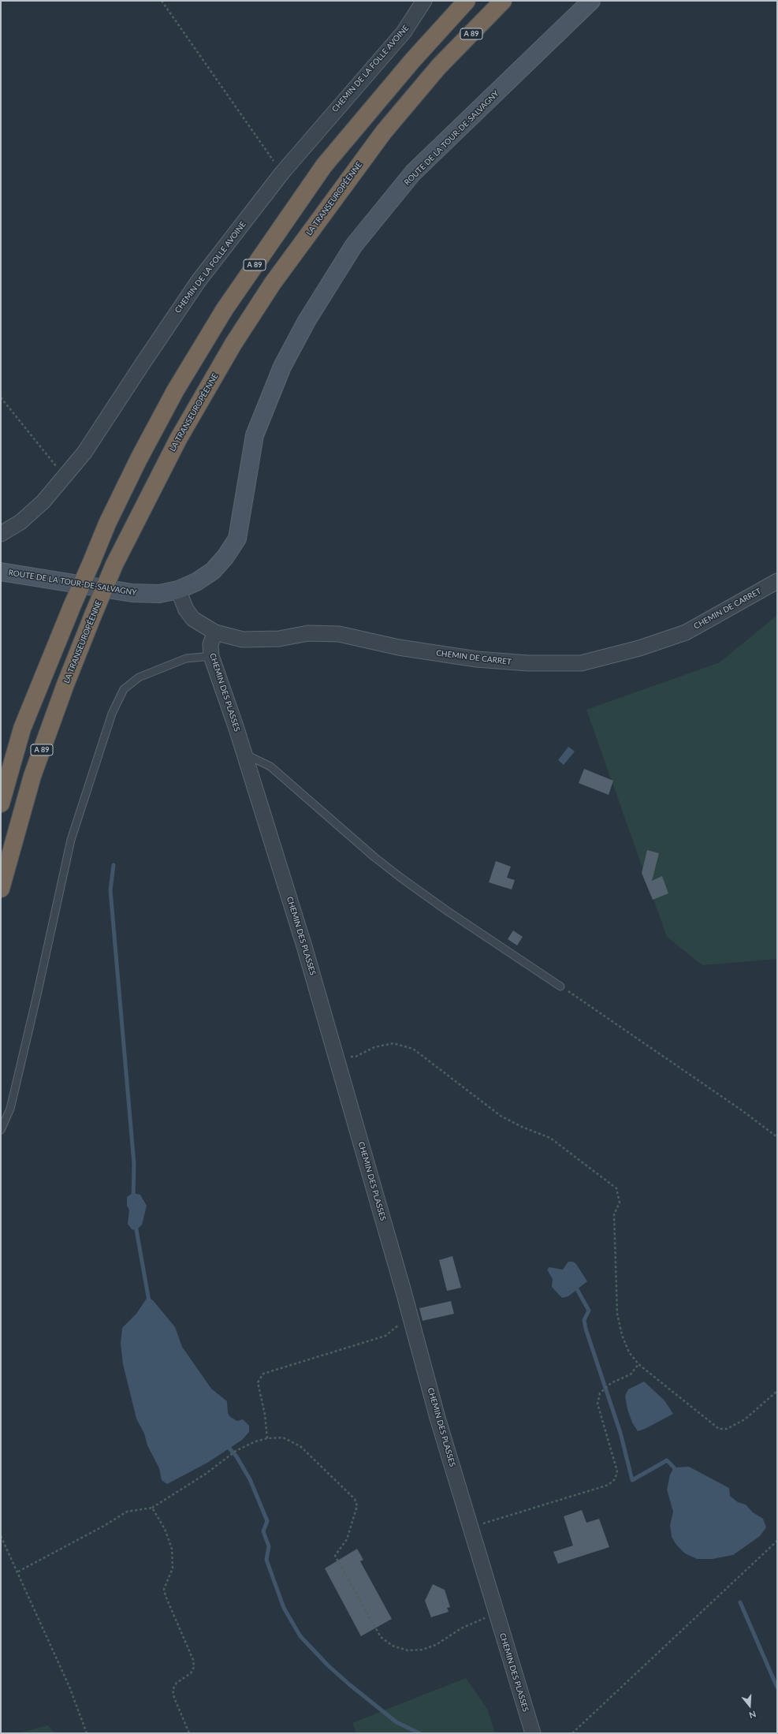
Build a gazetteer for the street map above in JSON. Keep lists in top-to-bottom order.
{
  "streets": {
    "highway": ["A 89", "LA TRANSEUROPÉENNE"],
    "street": [
      "CHEMIN DE LA FOLLE AVOINE",
      "ROUTE DE LA TOUR-DE-SALVAGNY",
      "CHEMIN DE CARRET",
      "CHEMIN DES PLASSES"
    ]
  },
  "crossings": [
    ["ROUTE DE LA TOUR-DE-SALVAGNY", "CHEMIN DE CARRET"],
    ["CHEMIN DE CARRET", "CHEMIN DES PLASSES"]
  ],
  "north": "bottom"
}
